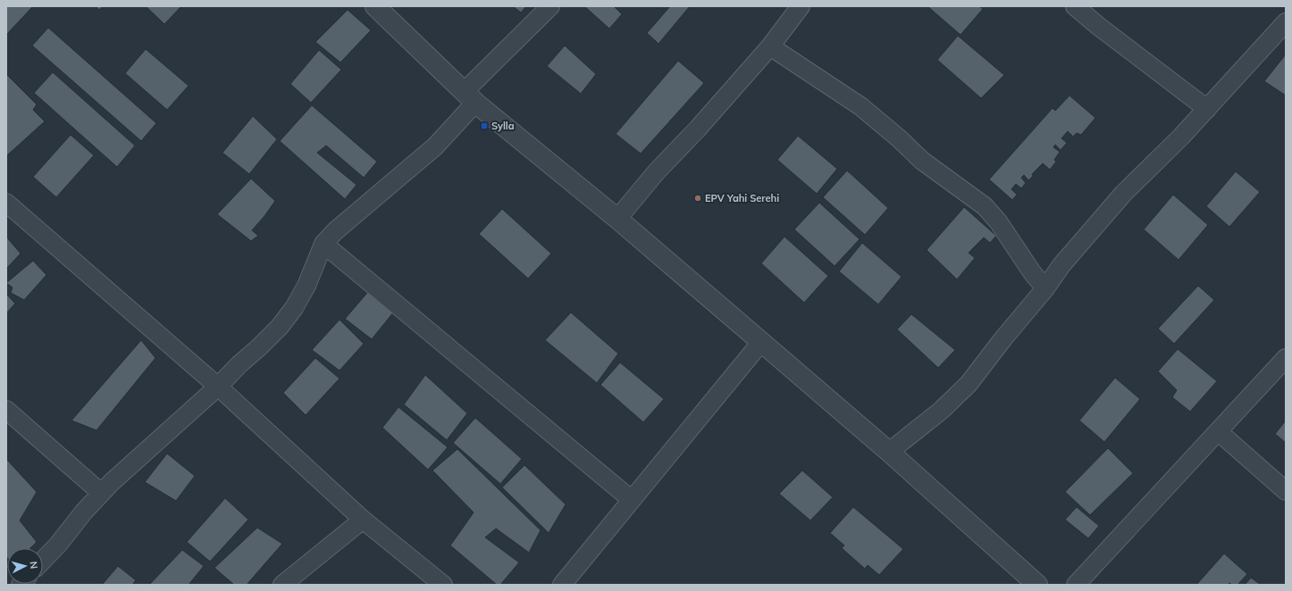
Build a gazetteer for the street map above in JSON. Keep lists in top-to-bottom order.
{
  "places": {
    "transit": ["Sylla"],
    "other": ["EPV Yahi Serehi"]
  },
  "north": "right"
}
